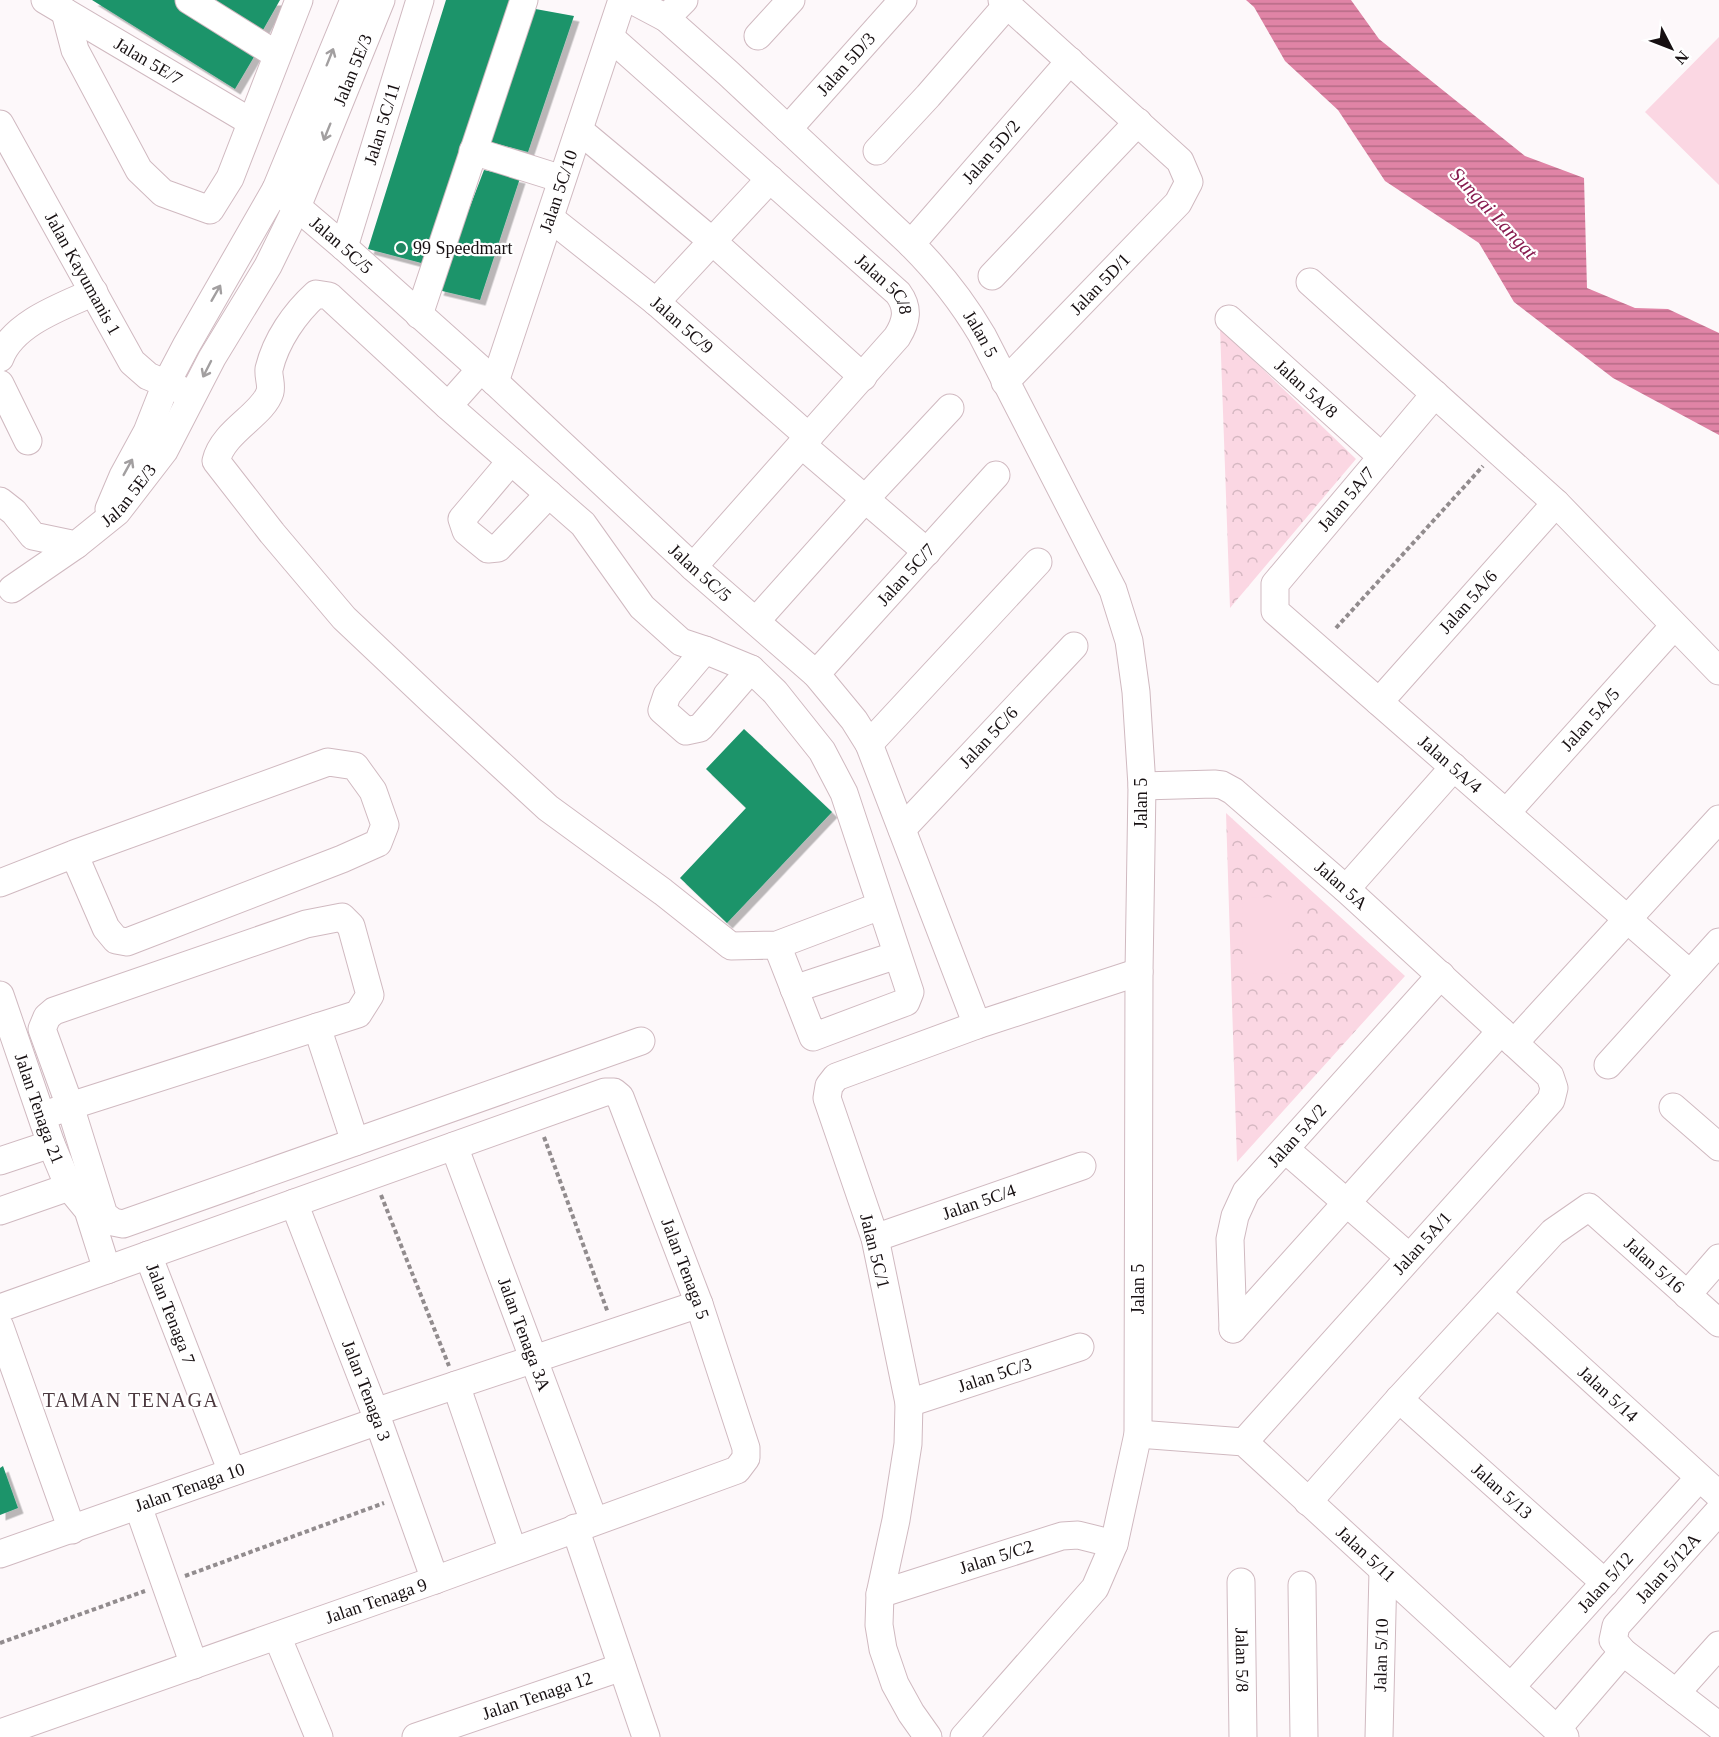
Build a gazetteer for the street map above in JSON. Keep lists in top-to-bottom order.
{
  "streets": {
    "street": [
      "Jalan 5E/7",
      "Jalan 5D/3",
      "Jalan 5E/3",
      "Jalan 5C/11",
      "Jalan 5D/2",
      "Jalan 5C/10",
      "Jalan 5C/5",
      "Jalan Kayumanis 1",
      "Jalan 5D/1",
      "Jalan 5C/8",
      "Jalan 5C/9",
      "Jalan 5",
      "Jalan 5A/8",
      "Jalan 5A/7",
      "Jalan 5C/7",
      "Jalan 5A/6",
      "Jalan 5A/5",
      "Jalan 5C/6",
      "Jalan 5A/4",
      "Jalan 5A",
      "Jalan Tenaga 21",
      "Jalan 5A/2",
      "Jalan 5C/4",
      "Jalan 5A/1",
      "Jalan 5C/1",
      "Jalan 5/16",
      "Jalan Tenaga 5",
      "Jalan Tenaga 7",
      "Jalan Tenaga 3A",
      "Jalan 5C/3",
      "Jalan Tenaga 3",
      "Jalan 5/14",
      "Jalan Tenaga 10",
      "Jalan 5/13",
      "Jalan 5/11",
      "Jalan 5/C2",
      "Jalan 5/12A",
      "Jalan 5/12",
      "Jalan Tenaga 9",
      "Jalan 5/10",
      "Jalan 5/8",
      "Jalan Tenaga 12"
    ]
  },
  "crossings": [
    ["Jalan 5D/3", "Jalan 5"],
    ["Jalan 5E/3", "Jalan 5C/5"],
    ["Jalan 5E/3", "Jalan Kayumanis 1"],
    ["Jalan 5C/11", "Jalan 5C/5"],
    ["Jalan 5D/2", "Jalan 5"],
    ["Jalan 5C/10", "Jalan 5C/5"],
    ["Jalan 5C/10", "Jalan 5C/8"],
    ["Jalan 5C/10", "Jalan 5C/9"],
    ["Jalan 5C/5", "Jalan 5C/8"],
    ["Jalan 5C/5", "Jalan 5C/7"],
    ["Jalan 5C/5", "Jalan 5C/6"],
    ["Jalan 5C/5", "Jalan 5C/1"],
    ["Jalan 5D/1", "Jalan 5"],
    ["Jalan 5C/8", "Jalan 5C/9"],
    ["Jalan 5C/9", "Jalan 5C/7"],
    ["Jalan 5", "Jalan 5A"],
    ["Jalan 5", "Jalan 5C/1"],
    ["Jalan 5", "Jalan 5/C2"],
    ["Jalan 5A/8", "Jalan 5A/7"],
    ["Jalan 5A/7", "Jalan 5A/4"],
    ["Jalan 5A/6", "Jalan 5A/4"],
    ["Jalan 5A/5", "Jalan 5A/4"],
    ["Jalan 5A", "Jalan 5A/2"],
    ["Jalan 5A", "Jalan 5A/1"],
    ["Jalan 5C/4", "Jalan 5C/1"],
    ["Jalan 5A/1", "Jalan 5/11"],
    ["Jalan 5C/1", "Jalan 5C/3"],
    ["Jalan 5C/1", "Jalan 5/C2"],
    ["Jalan 5/16", "Jalan 5/14"],
    ["Jalan Tenaga 5", "Jalan Tenaga 10"],
    ["Jalan Tenaga 5", "Jalan Tenaga 9"],
    ["Jalan Tenaga 7", "Jalan Tenaga 10"],
    ["Jalan Tenaga 3A", "Jalan Tenaga 10"],
    ["Jalan Tenaga 3A", "Jalan Tenaga 9"],
    ["Jalan Tenaga 3A", "Jalan Tenaga 12"],
    ["Jalan Tenaga 3", "Jalan Tenaga 10"],
    ["Jalan Tenaga 3", "Jalan Tenaga 9"],
    ["Jalan 5/14", "Jalan 5/12"],
    ["Jalan 5/13", "Jalan 5/12"],
    ["Jalan 5/11", "Jalan 5/12A"],
    ["Jalan 5/11", "Jalan 5/12"],
    ["Jalan 5/11", "Jalan 5/10"]
  ],
  "districts": ["TAMAN TENAGA"],
  "water": ["Sungai Langat"],
  "places": ["99 Speedmart"],
  "north": "bottom right"
}
